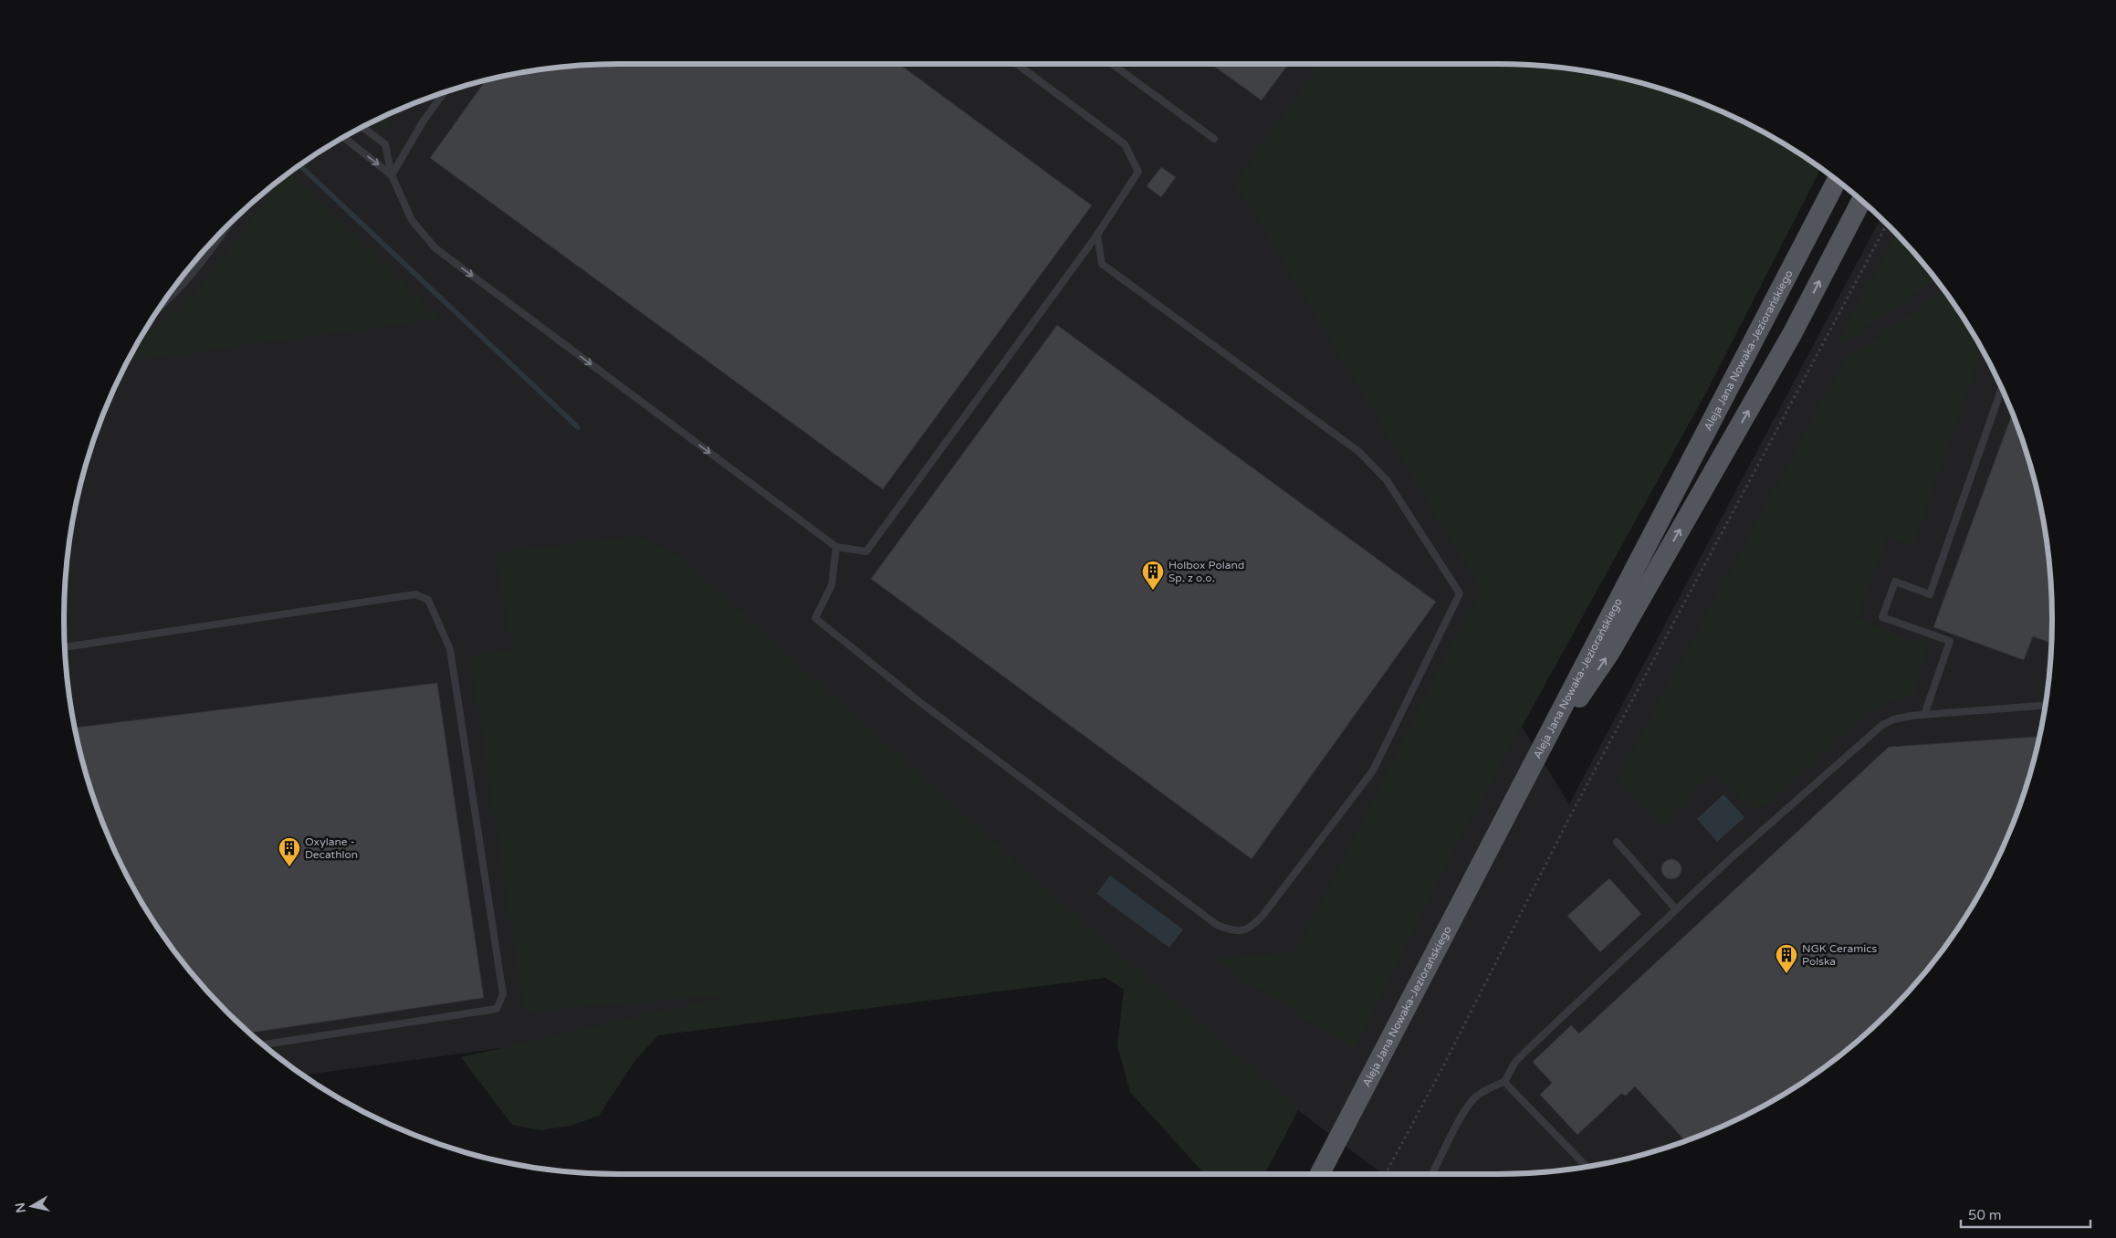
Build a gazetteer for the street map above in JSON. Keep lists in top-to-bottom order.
{
  "streets": {
    "main road": ["Aleja Jana Nowaka-Jeziorańskiego"]
  },
  "places": {
    "building": ["Holbox Poland Sp. z o.o.", "Oxylane - Decathlon", "NGK Ceramics Polska"]
  },
  "scale_bar": "50 m",
  "north": "left"
}
